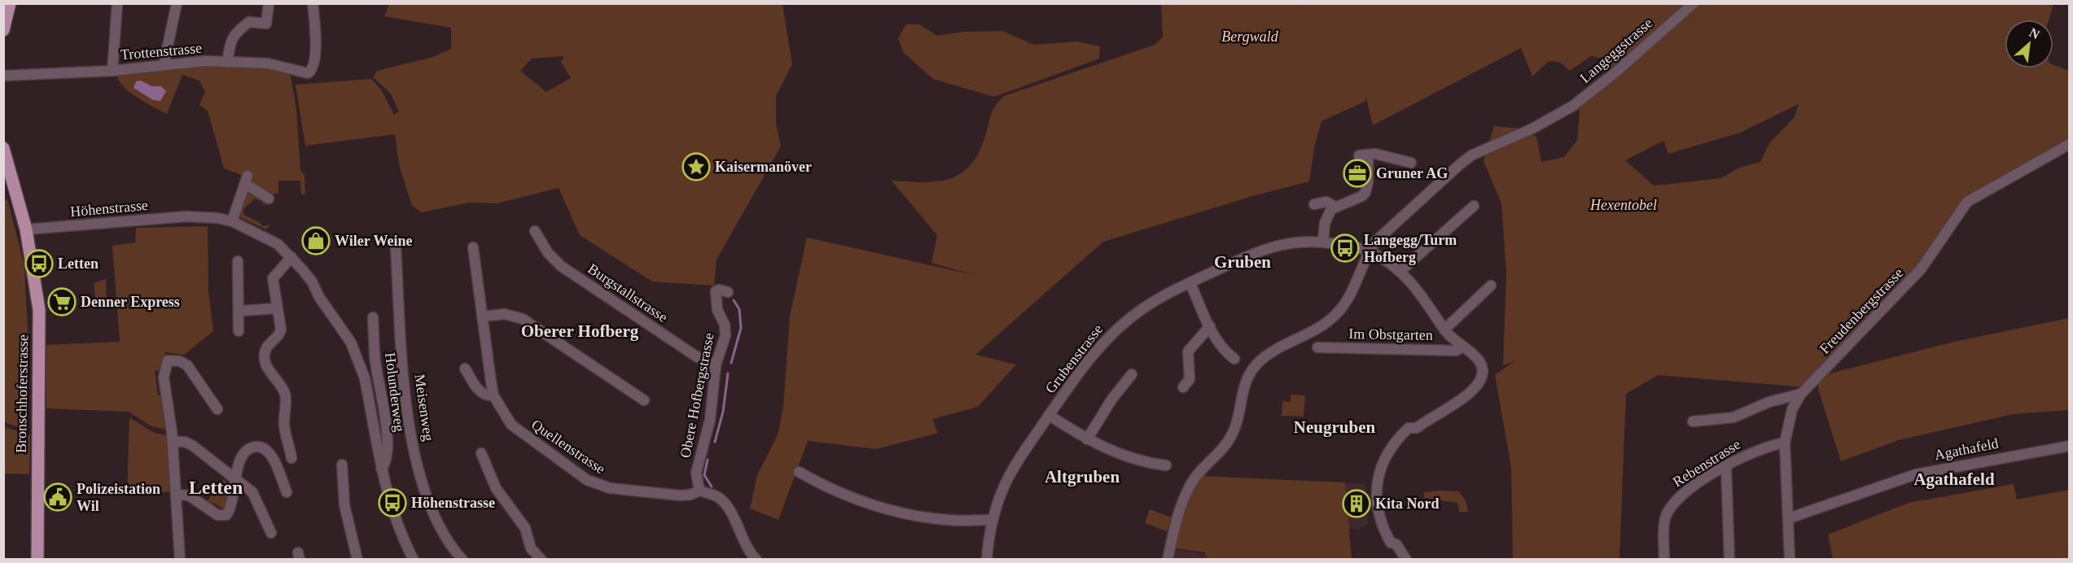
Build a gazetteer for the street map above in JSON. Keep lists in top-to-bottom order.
{
  "streets": {
    "main road": ["Bronschhoferstrasse"],
    "street": [
      "Langeggstrasse",
      "Trottenstrasse",
      "Höhenstrasse",
      "Burgstallstrasse",
      "Freudenbergstrasse",
      "Im Obstgarten",
      "Grubenstrasse",
      "Holunderweg",
      "Obere Hofbergstrasse",
      "Meisenweg",
      "Quellenstrasse",
      "Agathafeld",
      "Rebenstrasse"
    ]
  },
  "crossings": [
    ["Langeggstrasse", "Grubenstrasse"],
    ["Höhenstrasse", "Holunderweg"],
    ["Höhenstrasse", "Bronschhoferstrasse"],
    ["Burgstallstrasse", "Obere Hofbergstrasse"],
    ["Freudenbergstrasse", "Agathafeld"],
    ["Freudenbergstrasse", "Rebenstrasse"],
    ["Obere Hofbergstrasse", "Quellenstrasse"]
  ],
  "districts": [
    "Gruben",
    "Oberer Hofberg",
    "Neugruben",
    "Altgruben",
    "Agathafeld",
    "Letten"
  ],
  "parks": ["Bergwald", "Hexentobel"],
  "places": {
    "place": ["Kaisermanöver"],
    "office": ["Gruner AG"],
    "shop": ["Wiler Weine"],
    "bus stop": ["Langegg/Turm Hofberg", "Letten", "Höhenstrasse"],
    "supermarket": ["Denner Express"],
    "public building": ["Polizeistation Wil"],
    "building": ["Kita Nord"]
  },
  "north": "top right"
}
